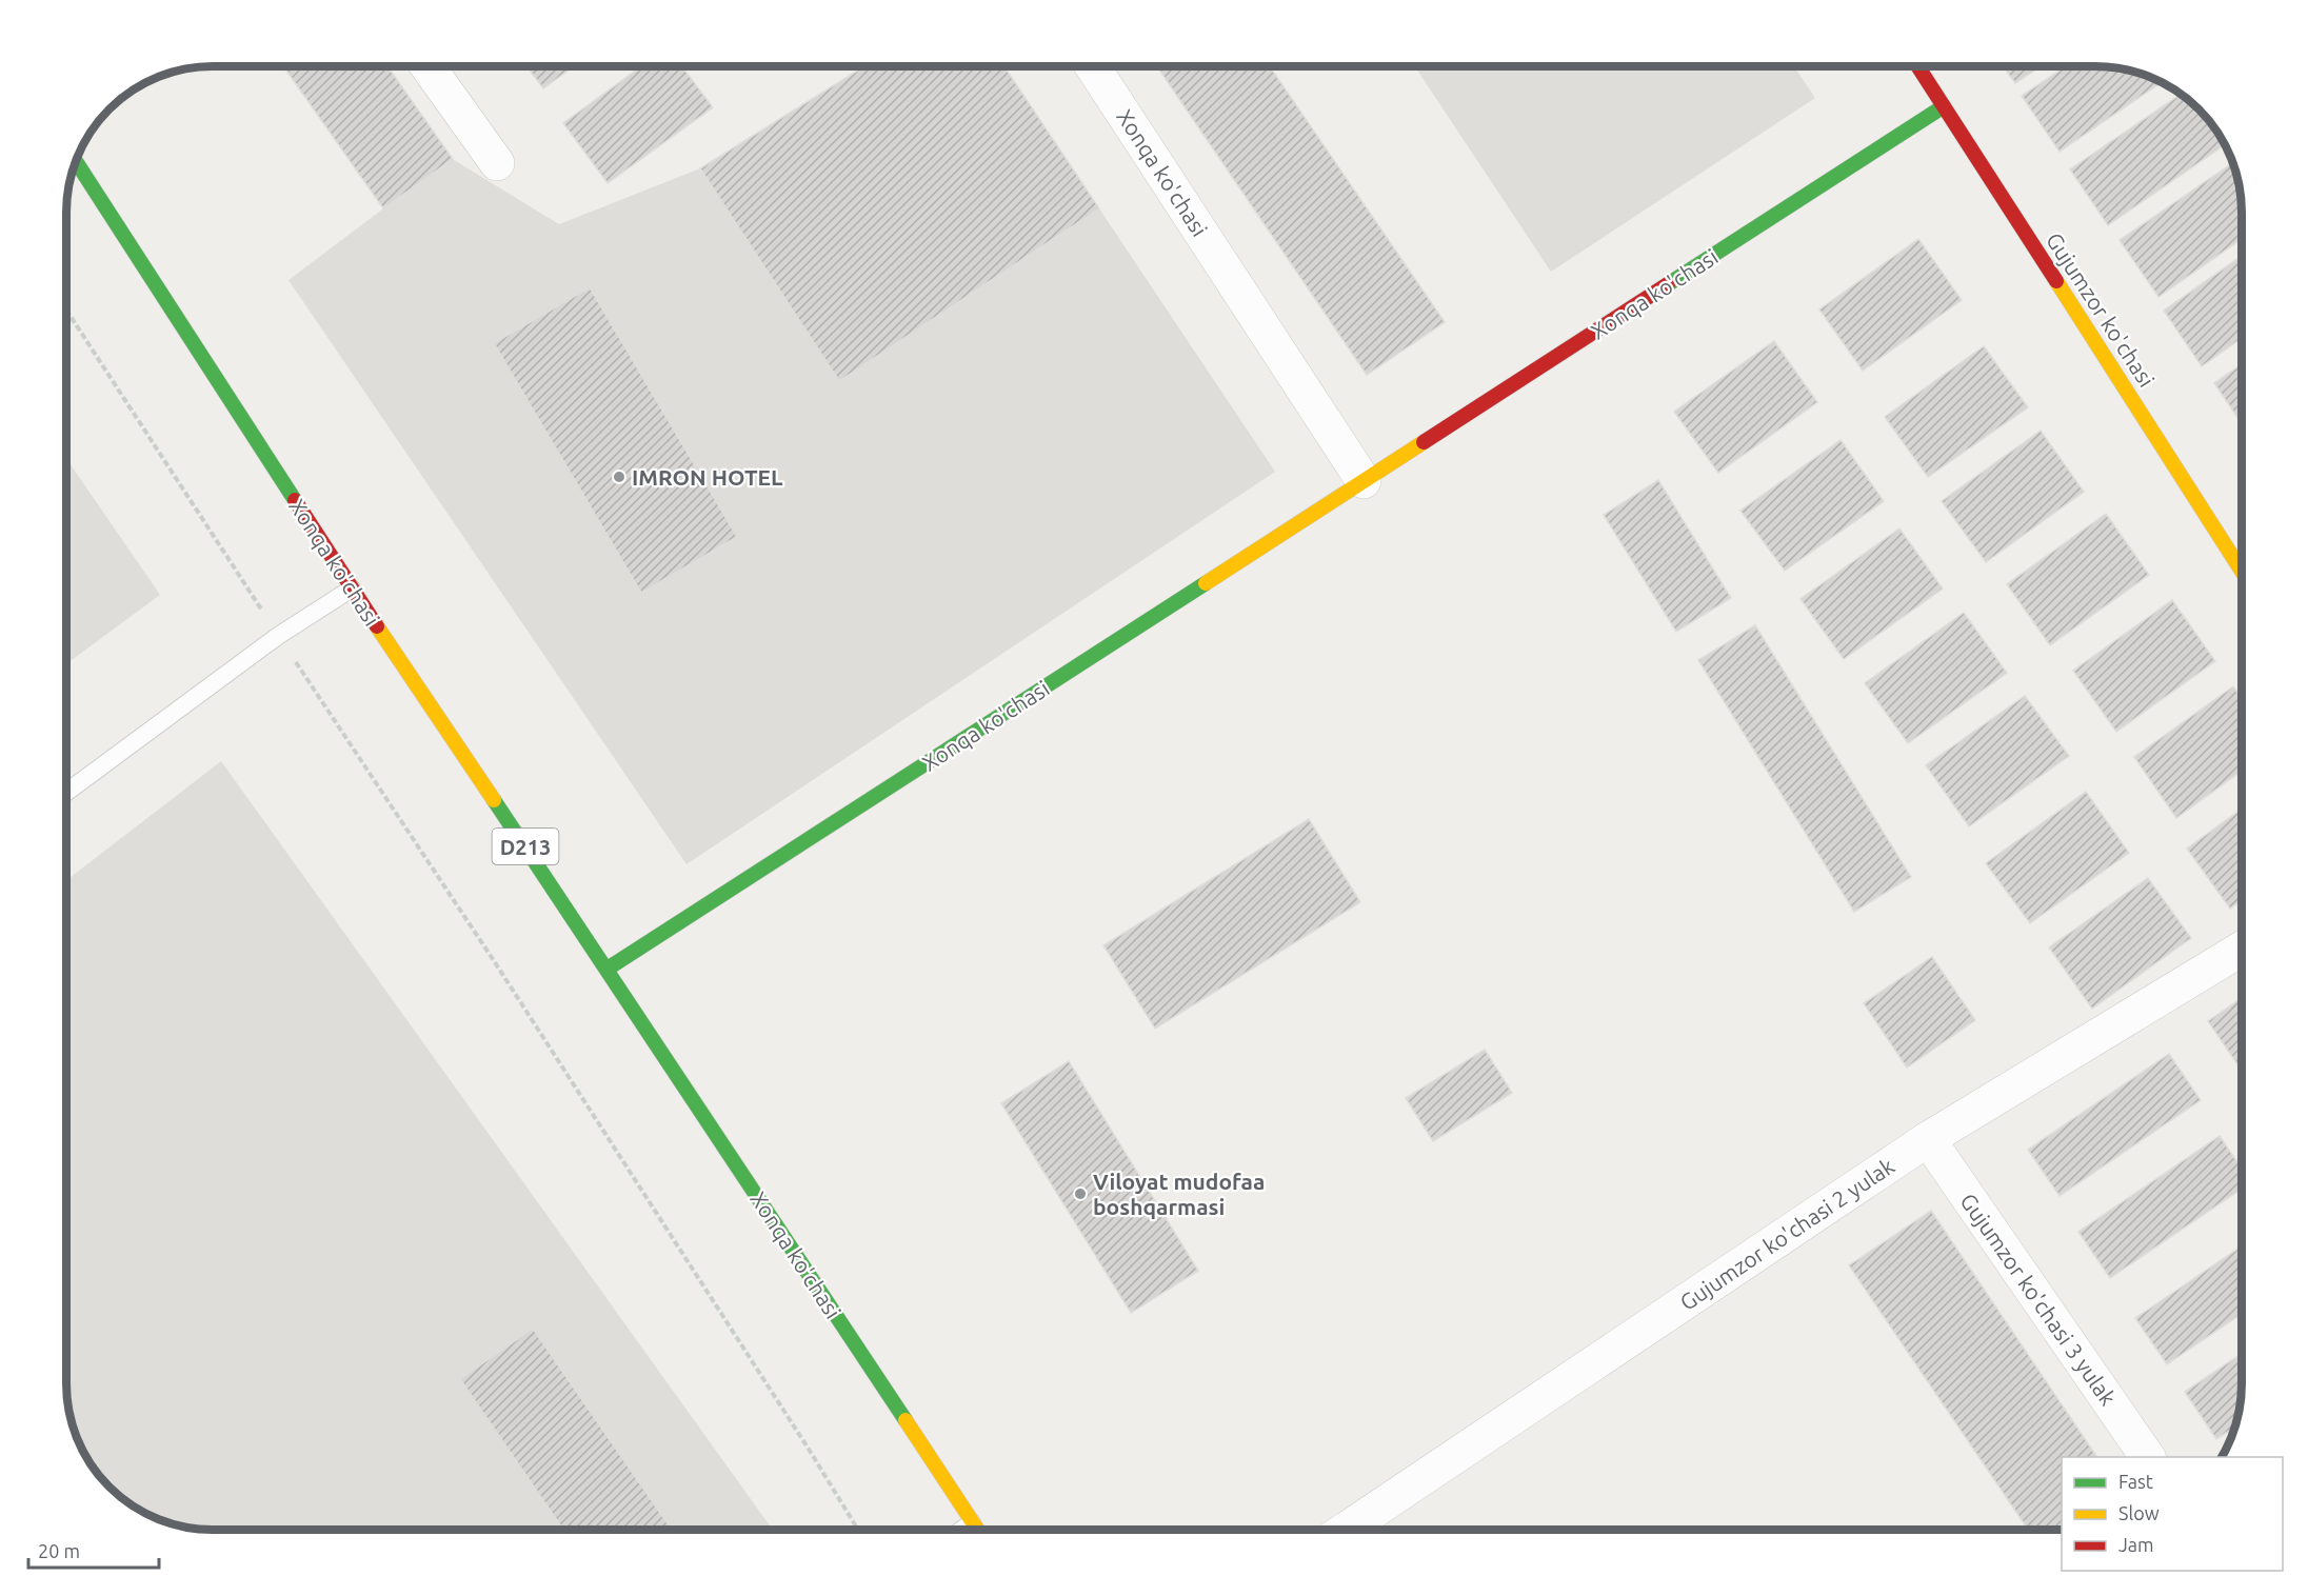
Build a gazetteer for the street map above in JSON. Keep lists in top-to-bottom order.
{
  "streets": {
    "street": [
      "Xonqa ko'chasi",
      "Gujumzor ko'chasi",
      "D213",
      "Gujumzor ko'chasi 2 yulak",
      "Gujumzor ko'chasi 3 yulak"
    ]
  },
  "crossings": [
    ["Xonqa ko'chasi", "Gujumzor ko'chasi"],
    ["Gujumzor ko'chasi 2 yulak", "Gujumzor ko'chasi 3 yulak"]
  ],
  "places": ["IMRON HOTEL", "Viloyat mudofaa boshqarmasi"],
  "legend": ["Fast", "Slow", "Jam"],
  "scale_bar": "20 m"
}
